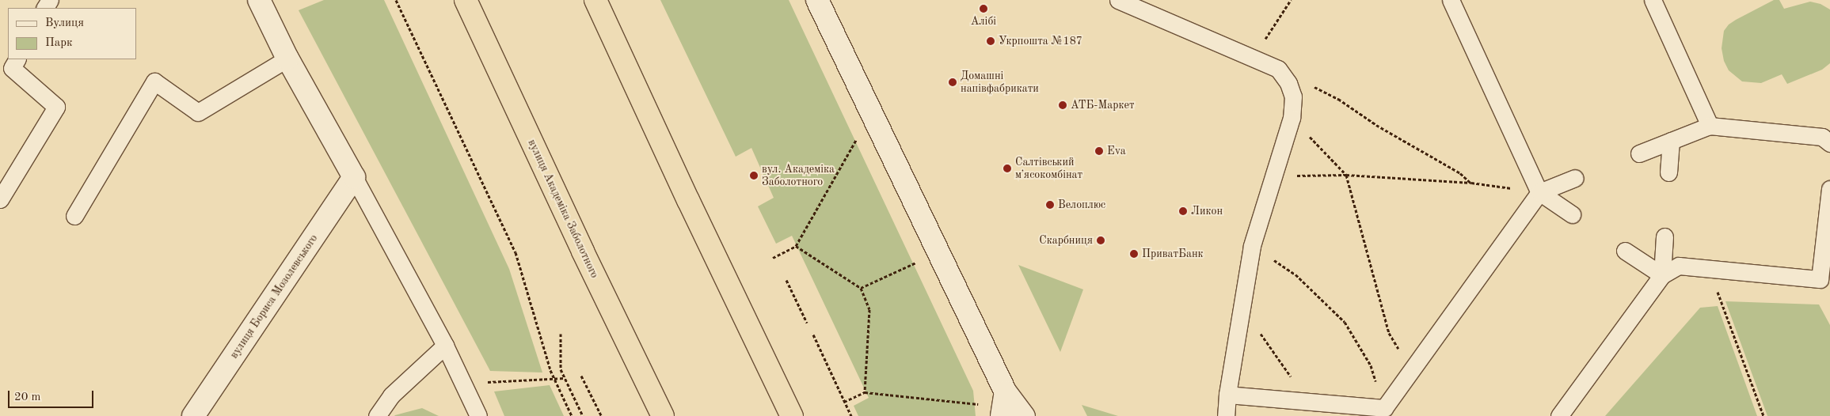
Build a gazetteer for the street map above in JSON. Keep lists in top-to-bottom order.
{
  "streets": {
    "highway": ["вулиця Академіка Заболотного"],
    "street": ["вулиця Бориса Мозолевського"]
  },
  "places": [
    "Алібі",
    "Укрпошта №187",
    "Домашні напівфабрикати",
    "АТБ-Маркет",
    "Eva",
    "Салтівський мʼясокомбінат",
    "вул. Академіка Заболотного",
    "Велоплюс",
    "Ликон",
    "Скарбниця",
    "ПриватБанк"
  ],
  "legend": ["Вулиця", "Парк"],
  "scale_bar": "20 m"
}
